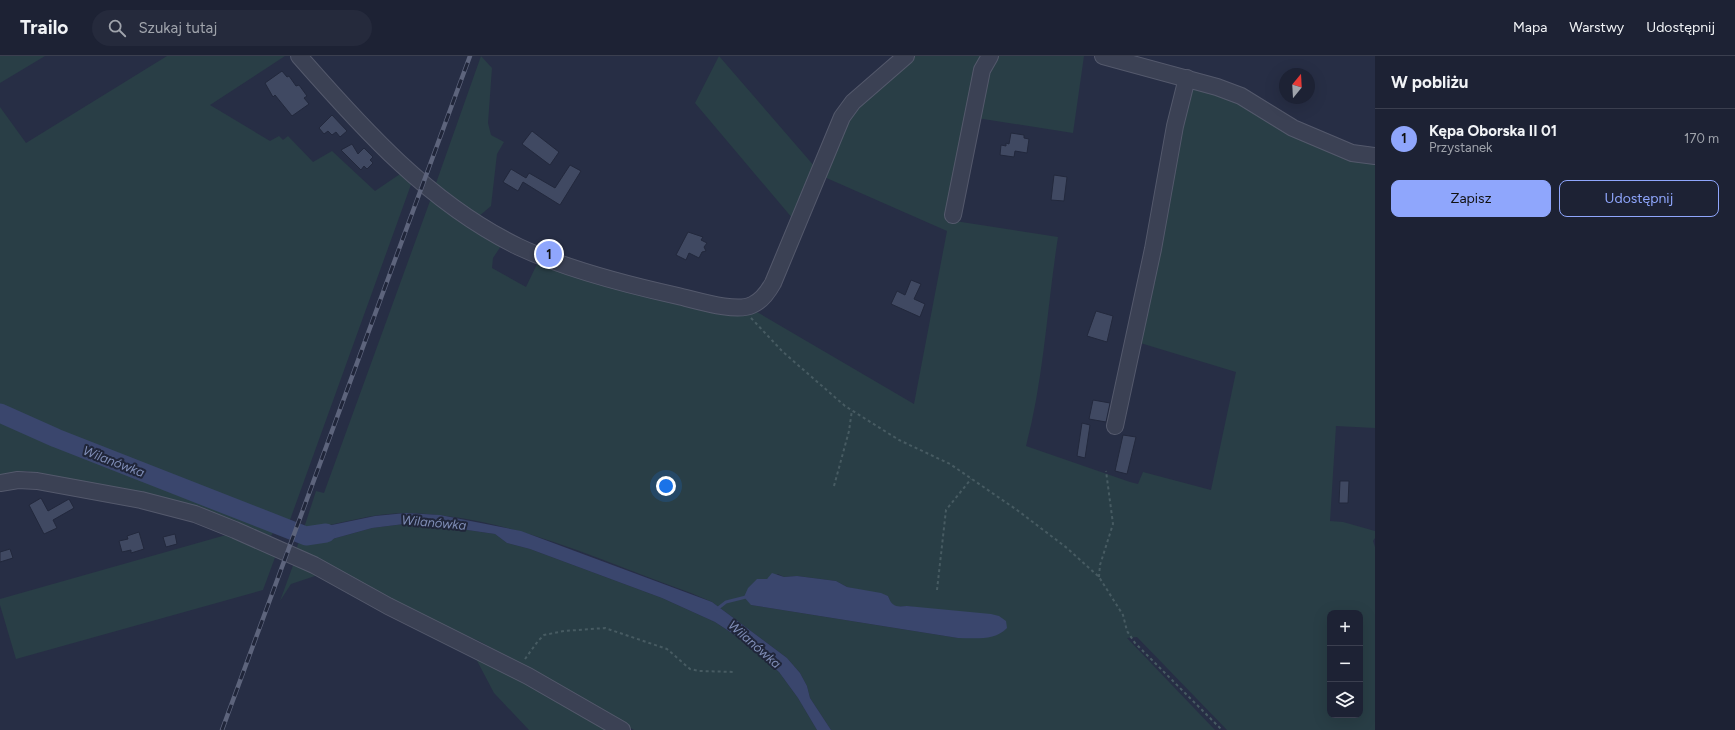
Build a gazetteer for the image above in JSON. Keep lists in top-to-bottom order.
{
  "water": ["Wilanówka"],
  "north": "top",
  "page": {
    "header": "Trailo",
    "search": "Szukaj tutaj",
    "nav": ["Mapa", "Warstwy", "Udostępnij"],
    "heading": "W pobliżu",
    "list": [
      {
        "mark": "1",
        "name": "Kępa Oborska II 01",
        "note": "Przystanek",
        "value": "170 m"
      }
    ],
    "buttons": ["Zapisz", "Udostępnij"],
    "pins": "1",
    "map_buttons": ["+", "−"]
  }
}
